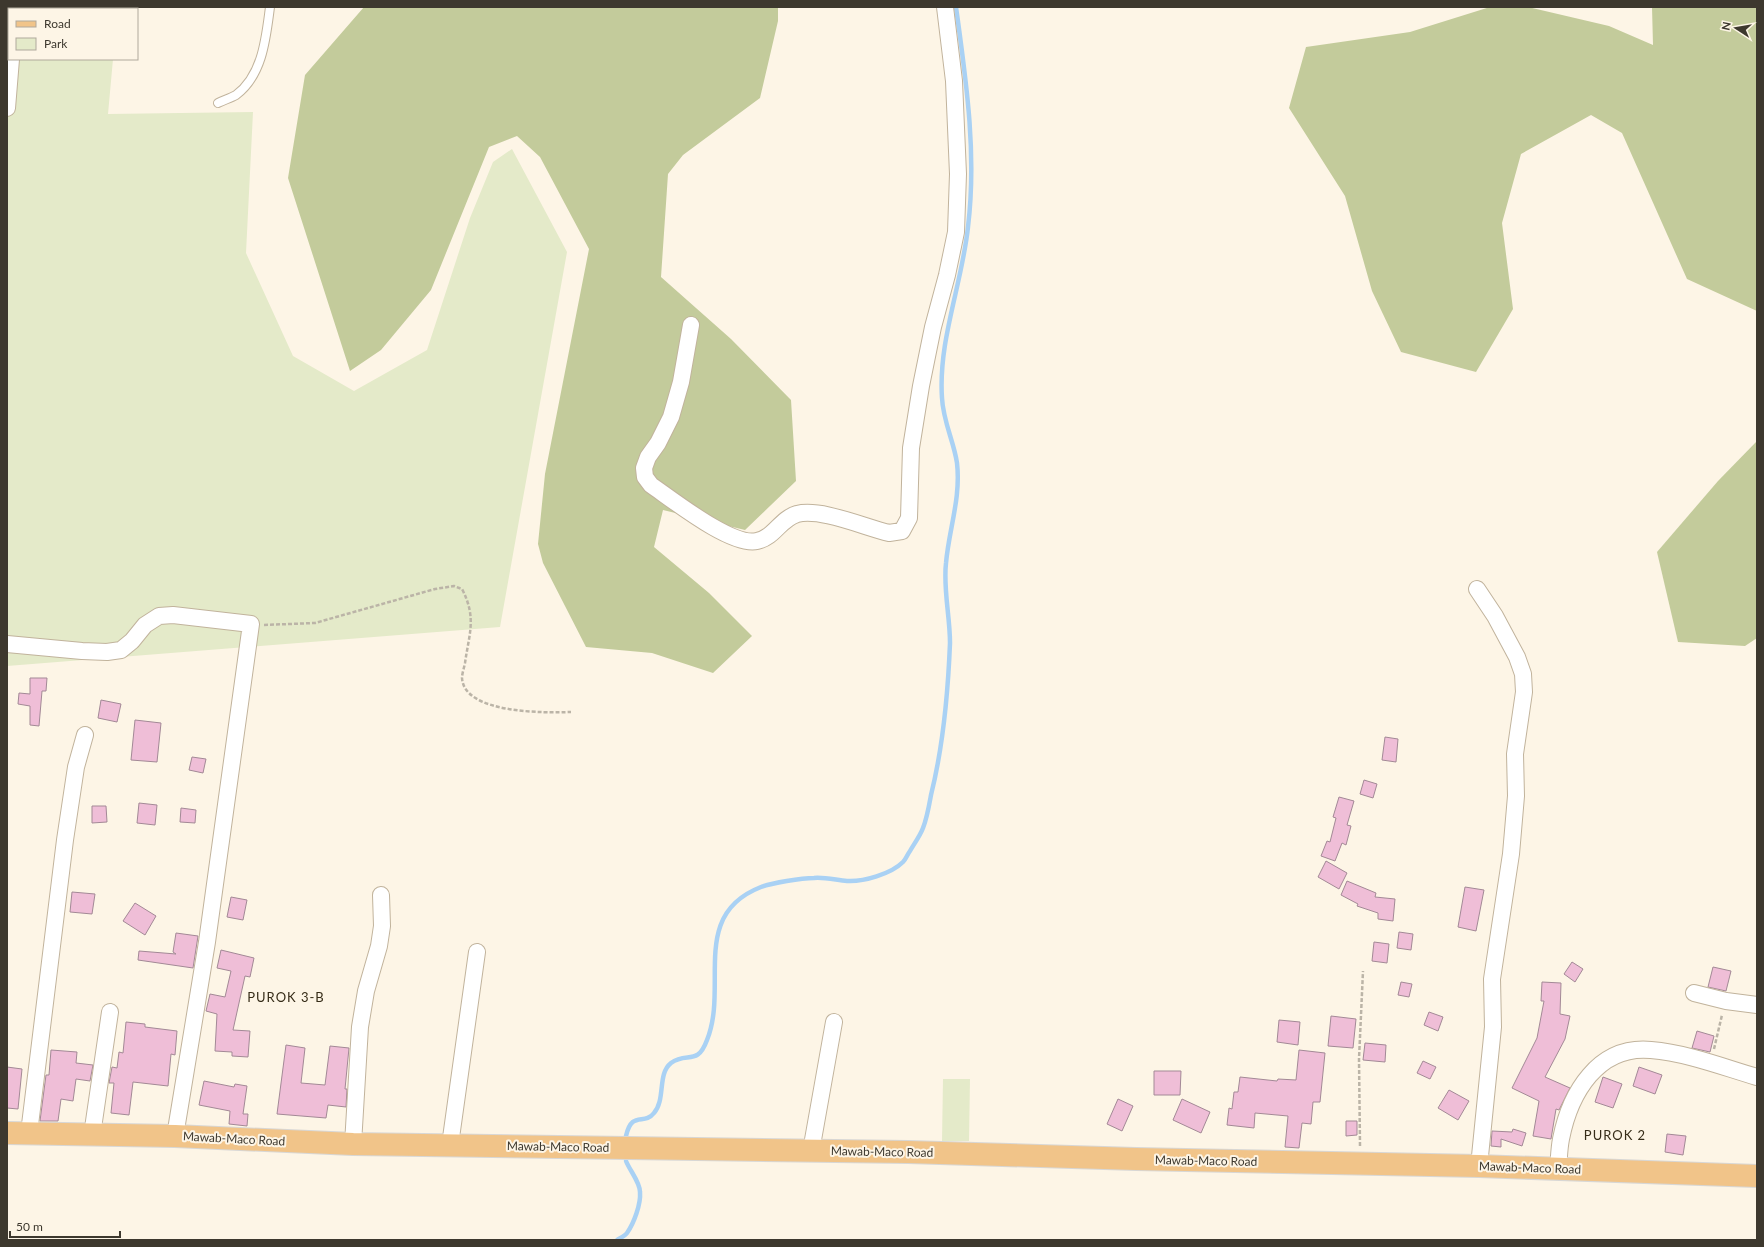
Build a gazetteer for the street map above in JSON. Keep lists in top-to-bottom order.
{
  "streets": {
    "main road": ["Mawab-Maco Road"]
  },
  "districts": ["PUROK 3-B", "PUROK 2"],
  "legend": ["Road", "Park"],
  "scale_bar": "50 m",
  "north": "left"
}
